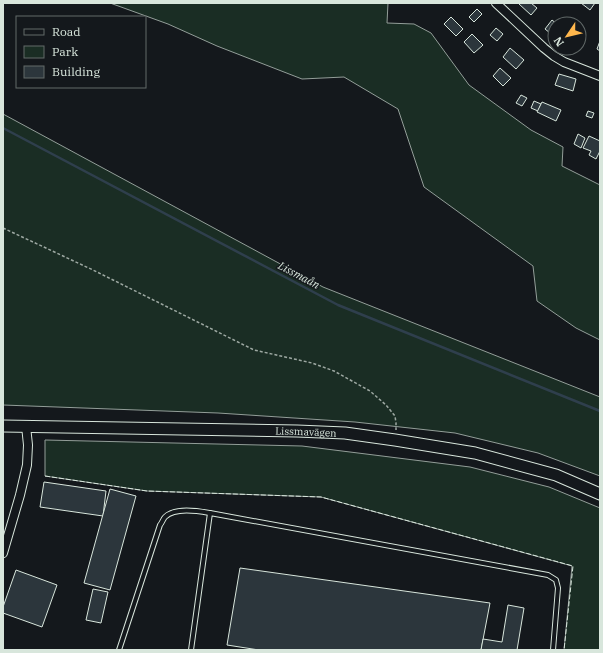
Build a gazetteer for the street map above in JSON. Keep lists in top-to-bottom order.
{
  "streets": {
    "street": ["Lissmavägen"]
  },
  "water": ["Lissmaån"],
  "legend": ["Road", "Park", "Building"],
  "north": "bottom left"
}
